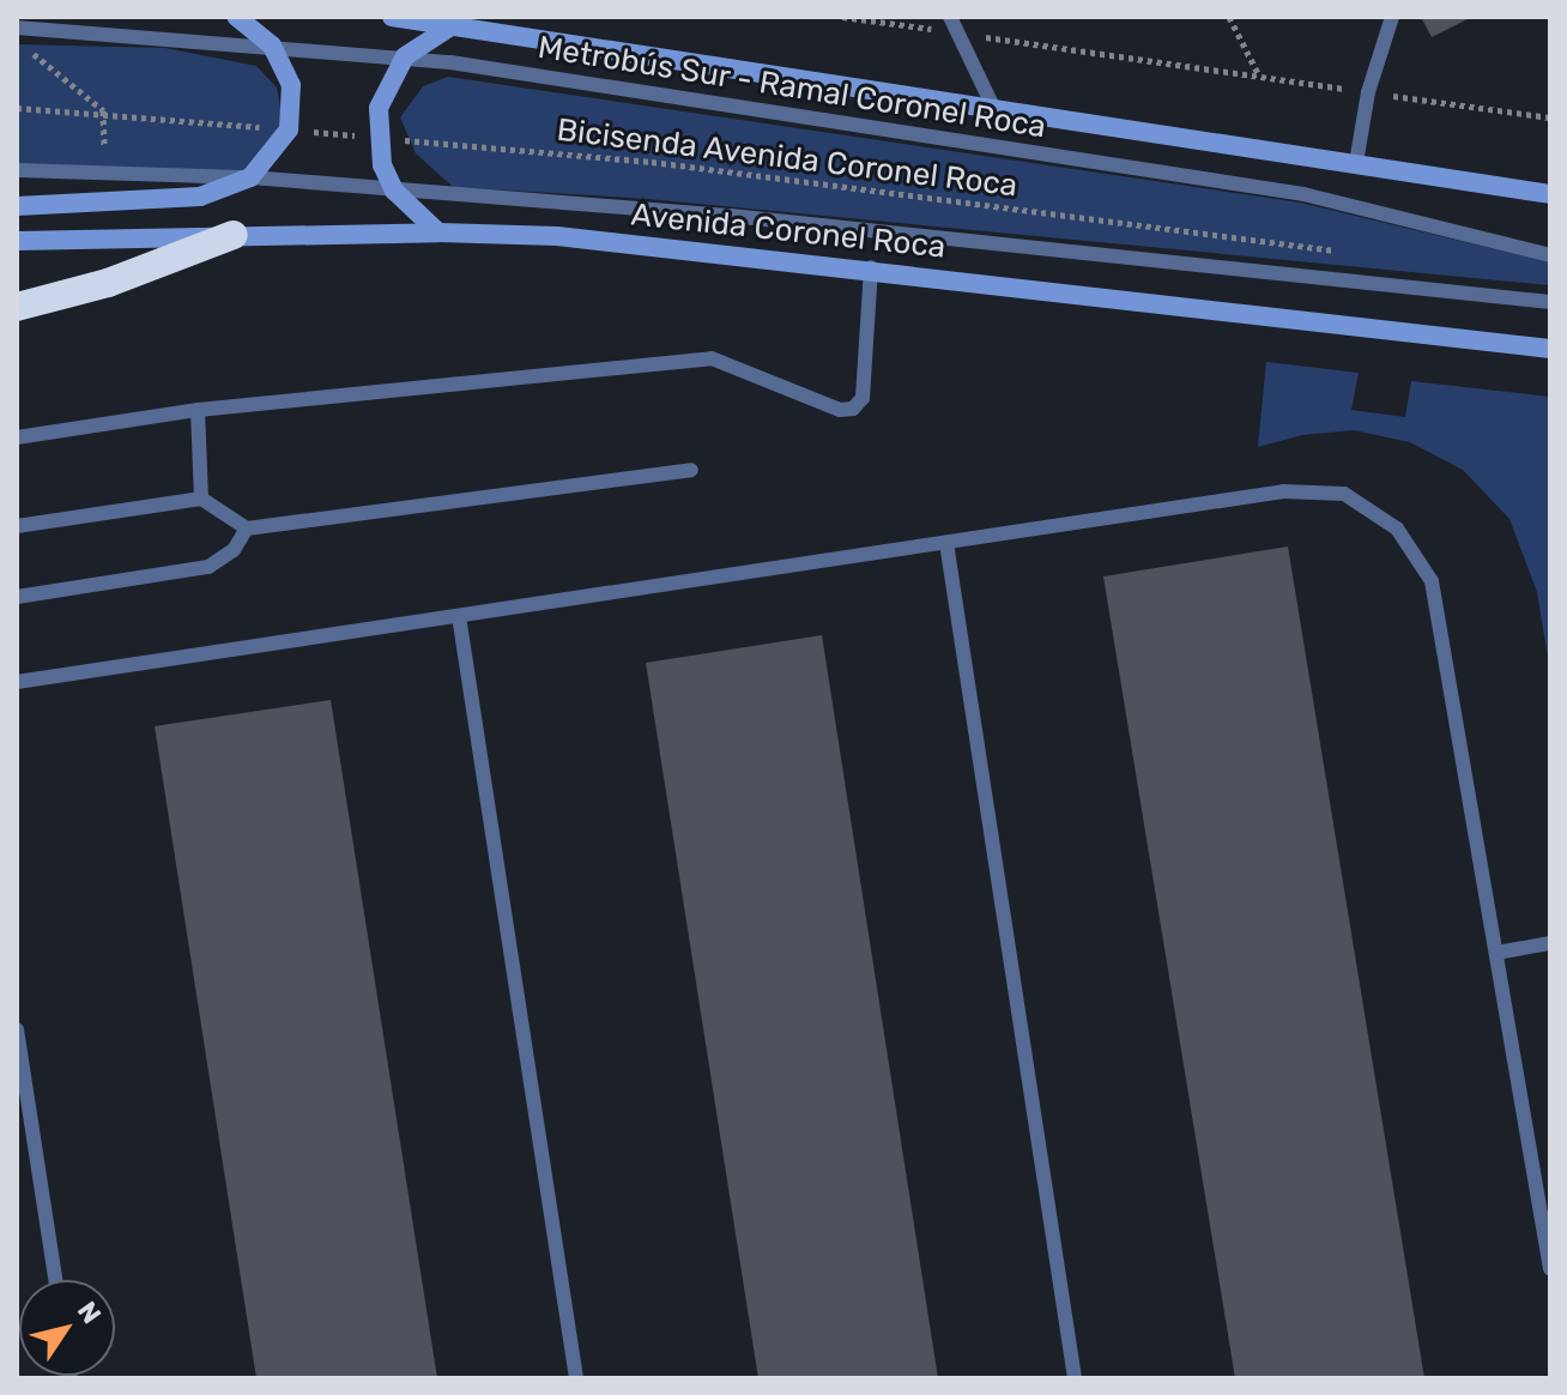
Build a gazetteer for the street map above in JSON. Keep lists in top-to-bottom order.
{
  "streets": {
    "main road": ["Avenida Coronel Roca"],
    "lane": ["Metrobús Sur - Ramal Coronel Roca"],
    "path": ["Bicisenda Avenida Coronel Roca"]
  },
  "north": "top right"
}
